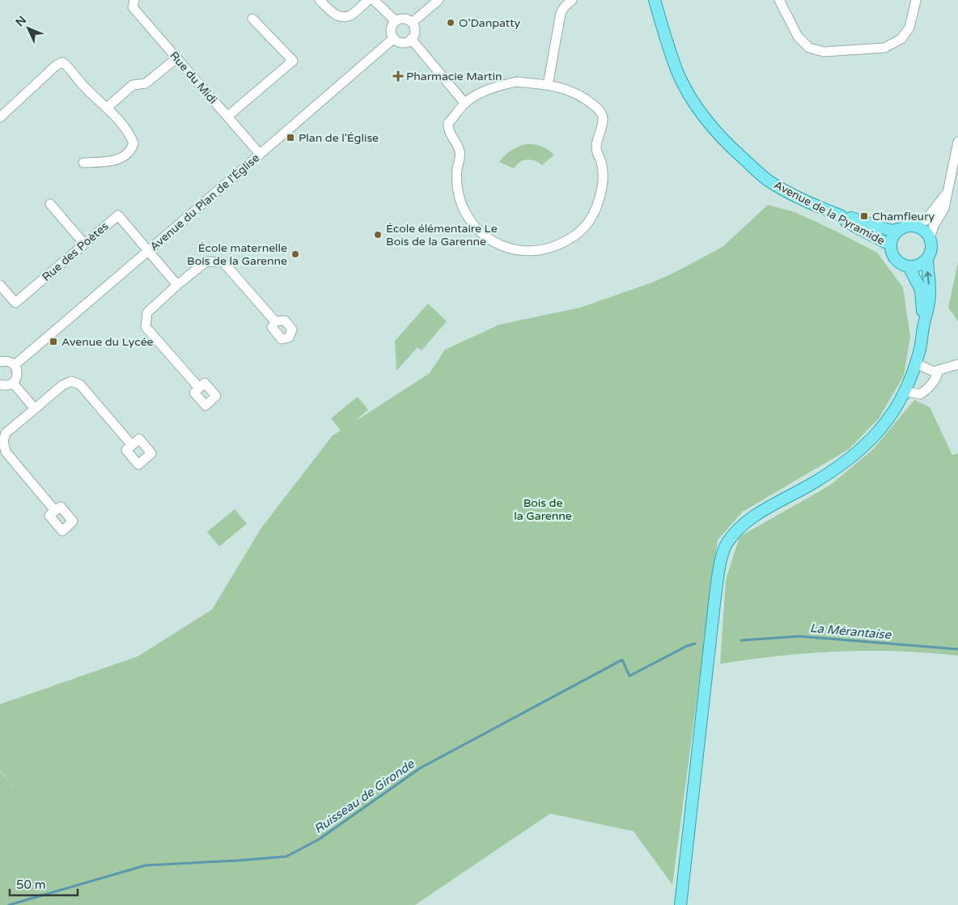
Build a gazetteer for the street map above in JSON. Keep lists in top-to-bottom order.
{
  "streets": {
    "main road": ["Avenue de la Pyramide"],
    "street": ["Rue du Midi", "Avenue du Plan de l'Église", "Rue des Poètes"]
  },
  "crossings": [
    ["Rue du Midi", "Avenue du Plan de l'Église"],
    ["Avenue du Plan de l'Église", "Rue des Poètes"]
  ],
  "water": ["La Mérantaise", "Ruisseau de Gironde"],
  "parks": ["Bois de la Garenne"],
  "places": {
    "other": ["O'Danpatty", "École élémentaire Le Bois de la Garenne", "École maternelle Bois de la Garenne"],
    "health": ["Pharmacie Martin"],
    "transit": ["Plan de l'Église", "Chamfleury", "Avenue du Lycée"]
  },
  "scale_bar": "50 m",
  "north": "top left"
}
